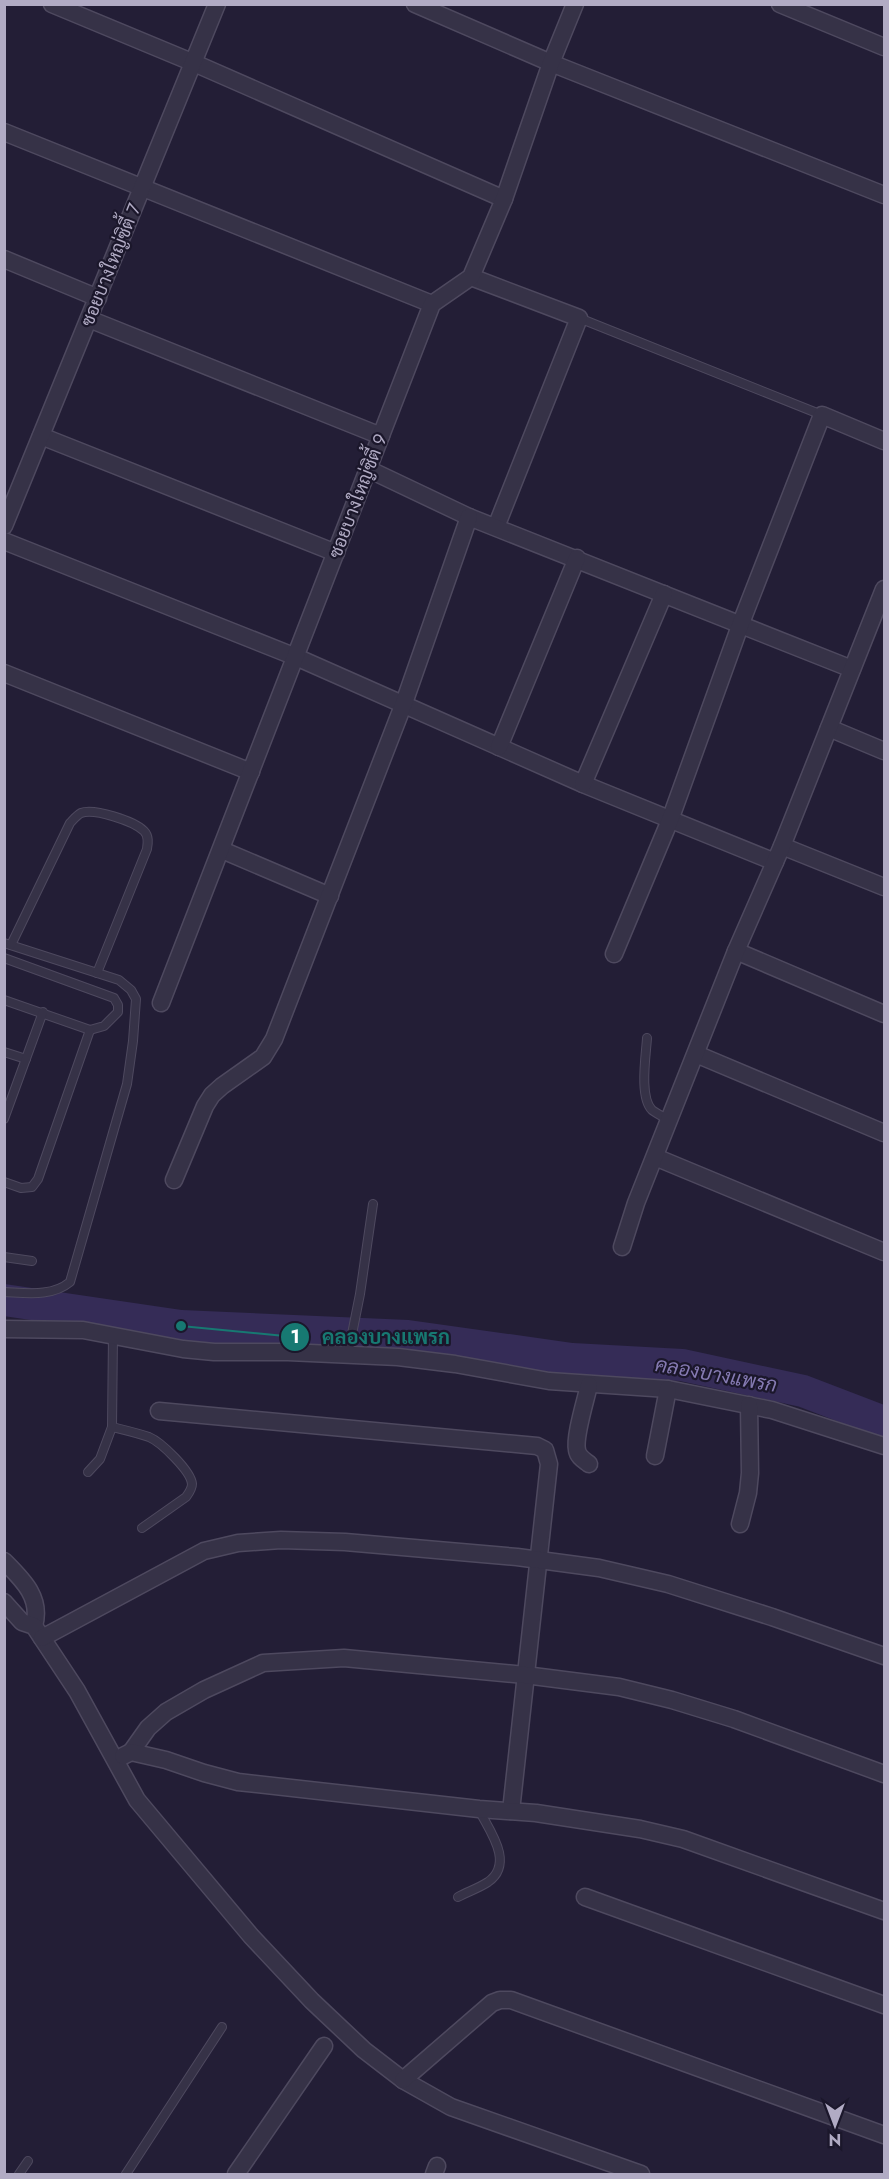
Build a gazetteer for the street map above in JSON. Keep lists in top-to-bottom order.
{
  "streets": {
    "street": ["ซอยบางใหญ่ซิตี้ 7", "ซอยบางใหญ่ซิตี้ 9"]
  },
  "water": ["คลองบางแพรก"],
  "places": ["คลองบางแพรก"],
  "north": "bottom"
}
